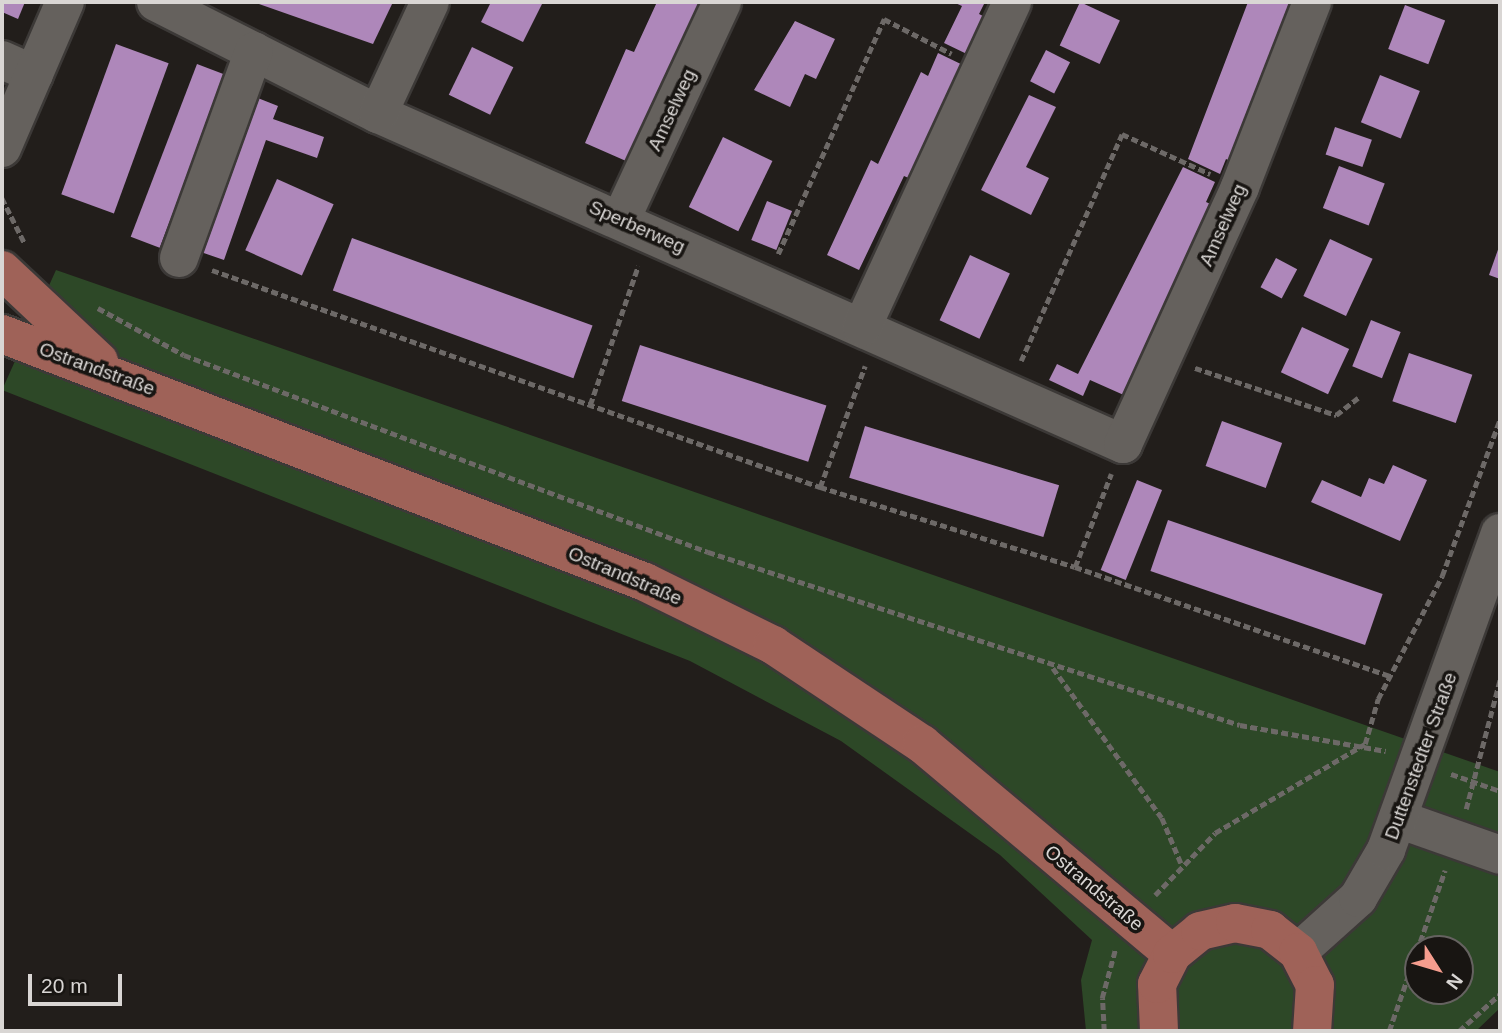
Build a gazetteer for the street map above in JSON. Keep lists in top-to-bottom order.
{
  "streets": {
    "main road": ["Ostrandstraße"],
    "street": ["Amselweg", "Sperberweg", "Duttenstedter Straße"]
  },
  "crossings": [
    ["Amselweg", "Sperberweg"]
  ],
  "scale_bar": "20 m",
  "north": "bottom right"
}
